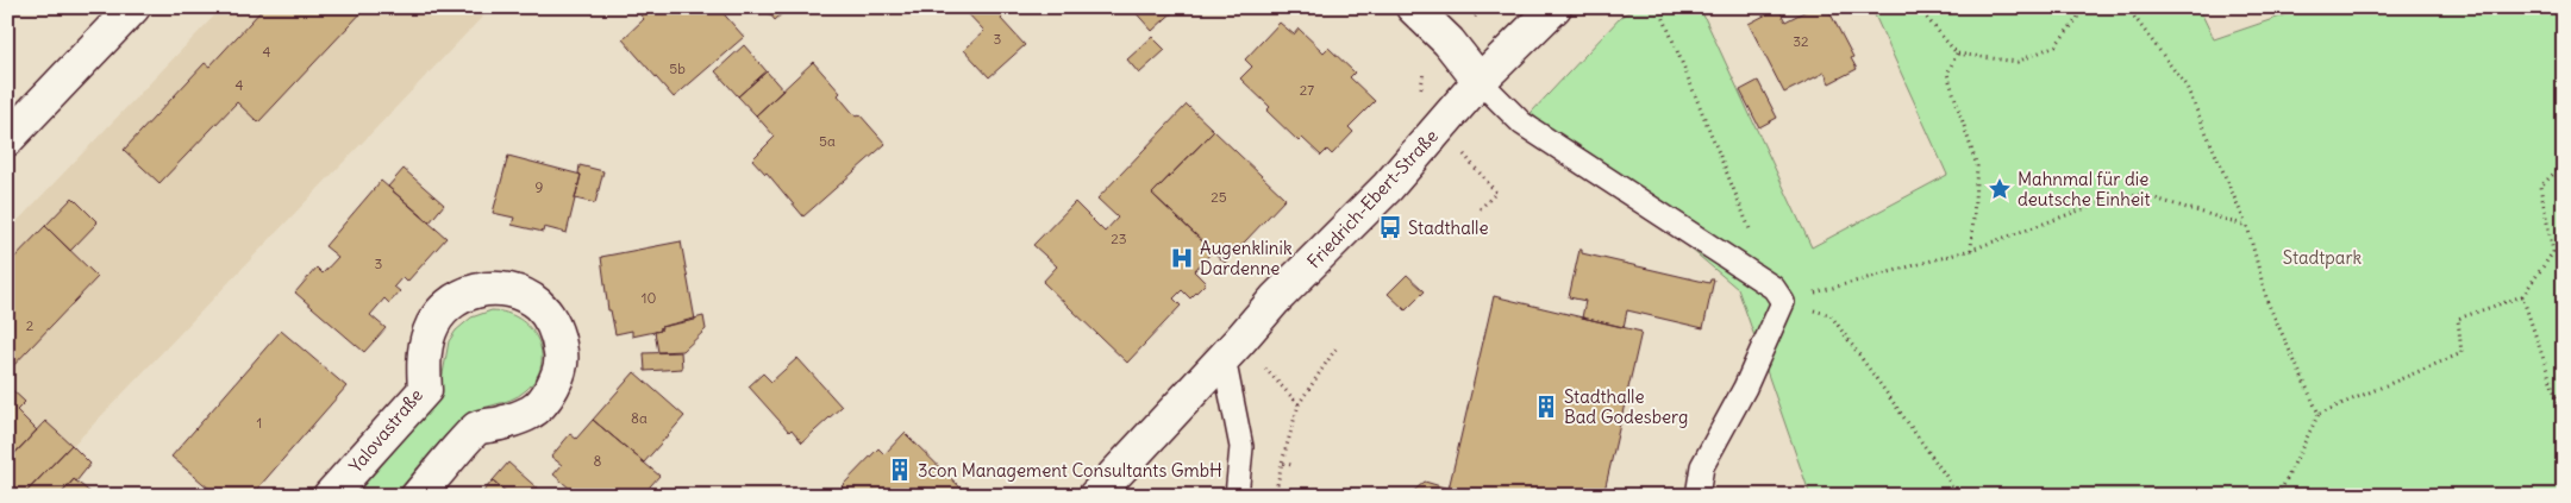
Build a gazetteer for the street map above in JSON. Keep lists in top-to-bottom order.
{
  "streets": {
    "street": ["Friedrich-Ebert-Straße", "Yalovastraße"]
  },
  "parks": ["Stadtpark"],
  "places": {
    "place": ["Mahnmal für die deutsche Einheit"],
    "bus stop": ["Stadthalle"],
    "hospital": ["Augenklinik Dardenne"],
    "building": ["Stadthalle Bad Godesberg", "3con Management Consultants GmbH"]
  },
  "house_numbers": [
    "3",
    "32",
    "4",
    "5b",
    "4",
    "27",
    "5a",
    "9",
    "25",
    "23",
    "3",
    "10",
    "2",
    "8a",
    "1",
    "8"
  ]
}
